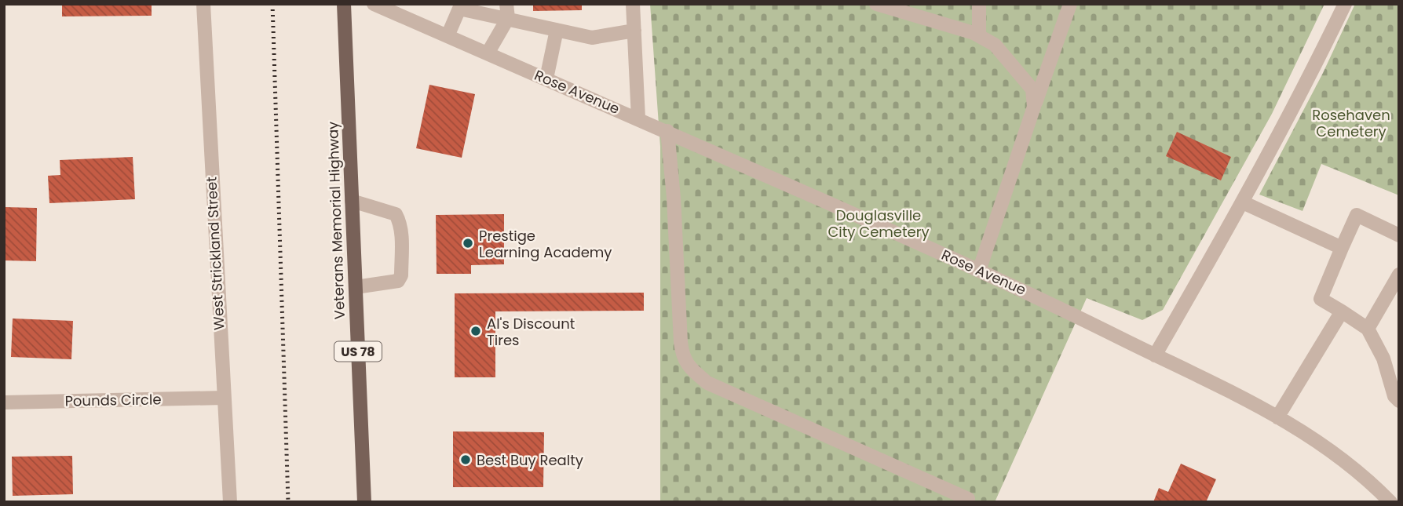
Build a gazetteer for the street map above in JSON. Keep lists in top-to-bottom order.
{
  "streets": {
    "main road": ["Veterans Memorial Highway", "US 78"],
    "street": ["Rose Avenue", "West Strickland Street", "Pounds Circle"]
  },
  "crossings": [
    ["West Strickland Street", "Pounds Circle"]
  ],
  "parks": ["Rosehaven Cemetery", "Douglasville City Cemetery"],
  "places": ["Prestige Learning Academy", "Al's Discount Tires", "Best Buy Realty"]
}
